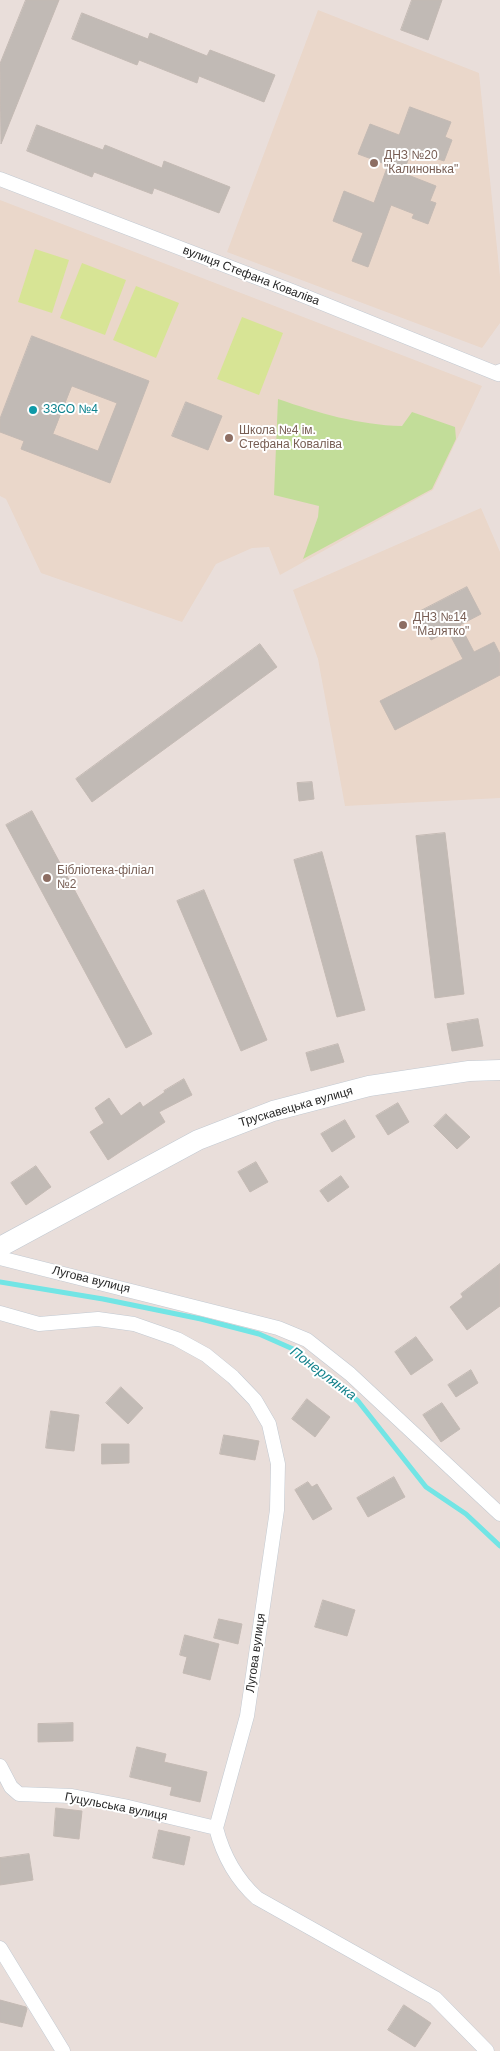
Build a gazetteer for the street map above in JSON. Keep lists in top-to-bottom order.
{
  "streets": {
    "main road": ["Трускавецька вулиця"],
    "street": ["вулиця Стефана Коваліва", "Лугова вулиця", "Гуцульська вулиця"]
  },
  "crossings": [
    ["Лугова вулиця", "Гуцульська вулиця"]
  ],
  "water": ["Понерлянка"],
  "places": [
    "ДНЗ №20 \"Калинонька\"",
    "ЗЗСО №4",
    "Школа №4 ім. Стефана Коваліва",
    "ДНЗ №14 \"Малятко\"",
    "Бібліотека-філіал №2"
  ]
}
